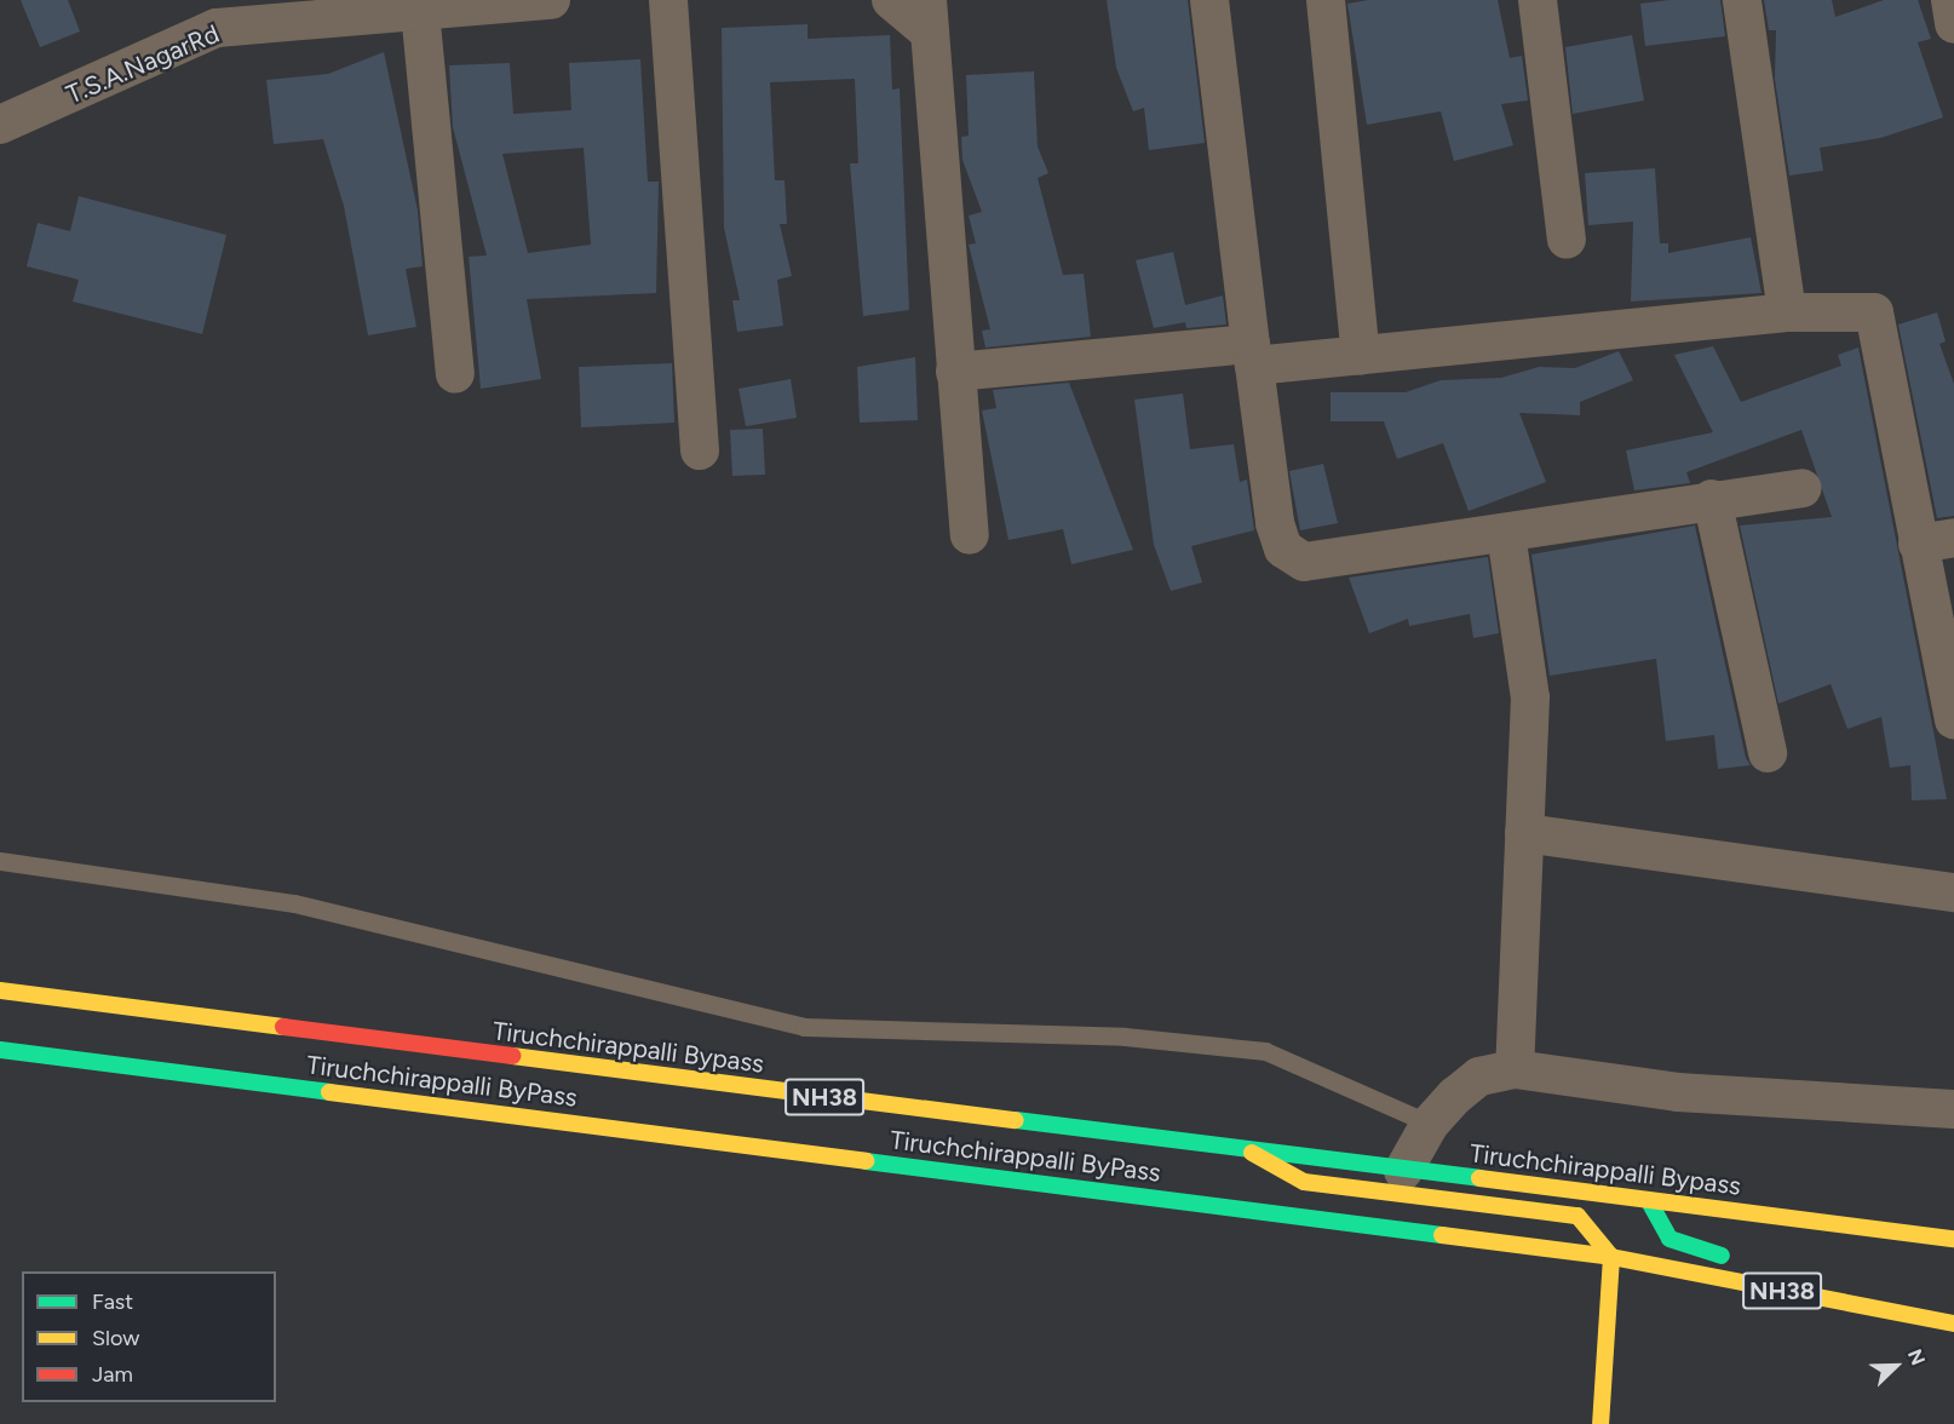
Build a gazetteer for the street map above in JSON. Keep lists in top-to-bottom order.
{
  "streets": {
    "main road": ["Tiruchchirappalli Bypass", "Tiruchchirappalli ByPass", "NH38"],
    "street": ["T.S.A.NagarRd"]
  },
  "crossings": [
    ["Tiruchchirappalli Bypass", "Tiruchchirappalli ByPass"]
  ],
  "legend": ["Fast", "Slow", "Jam"],
  "north": "top right"
}
